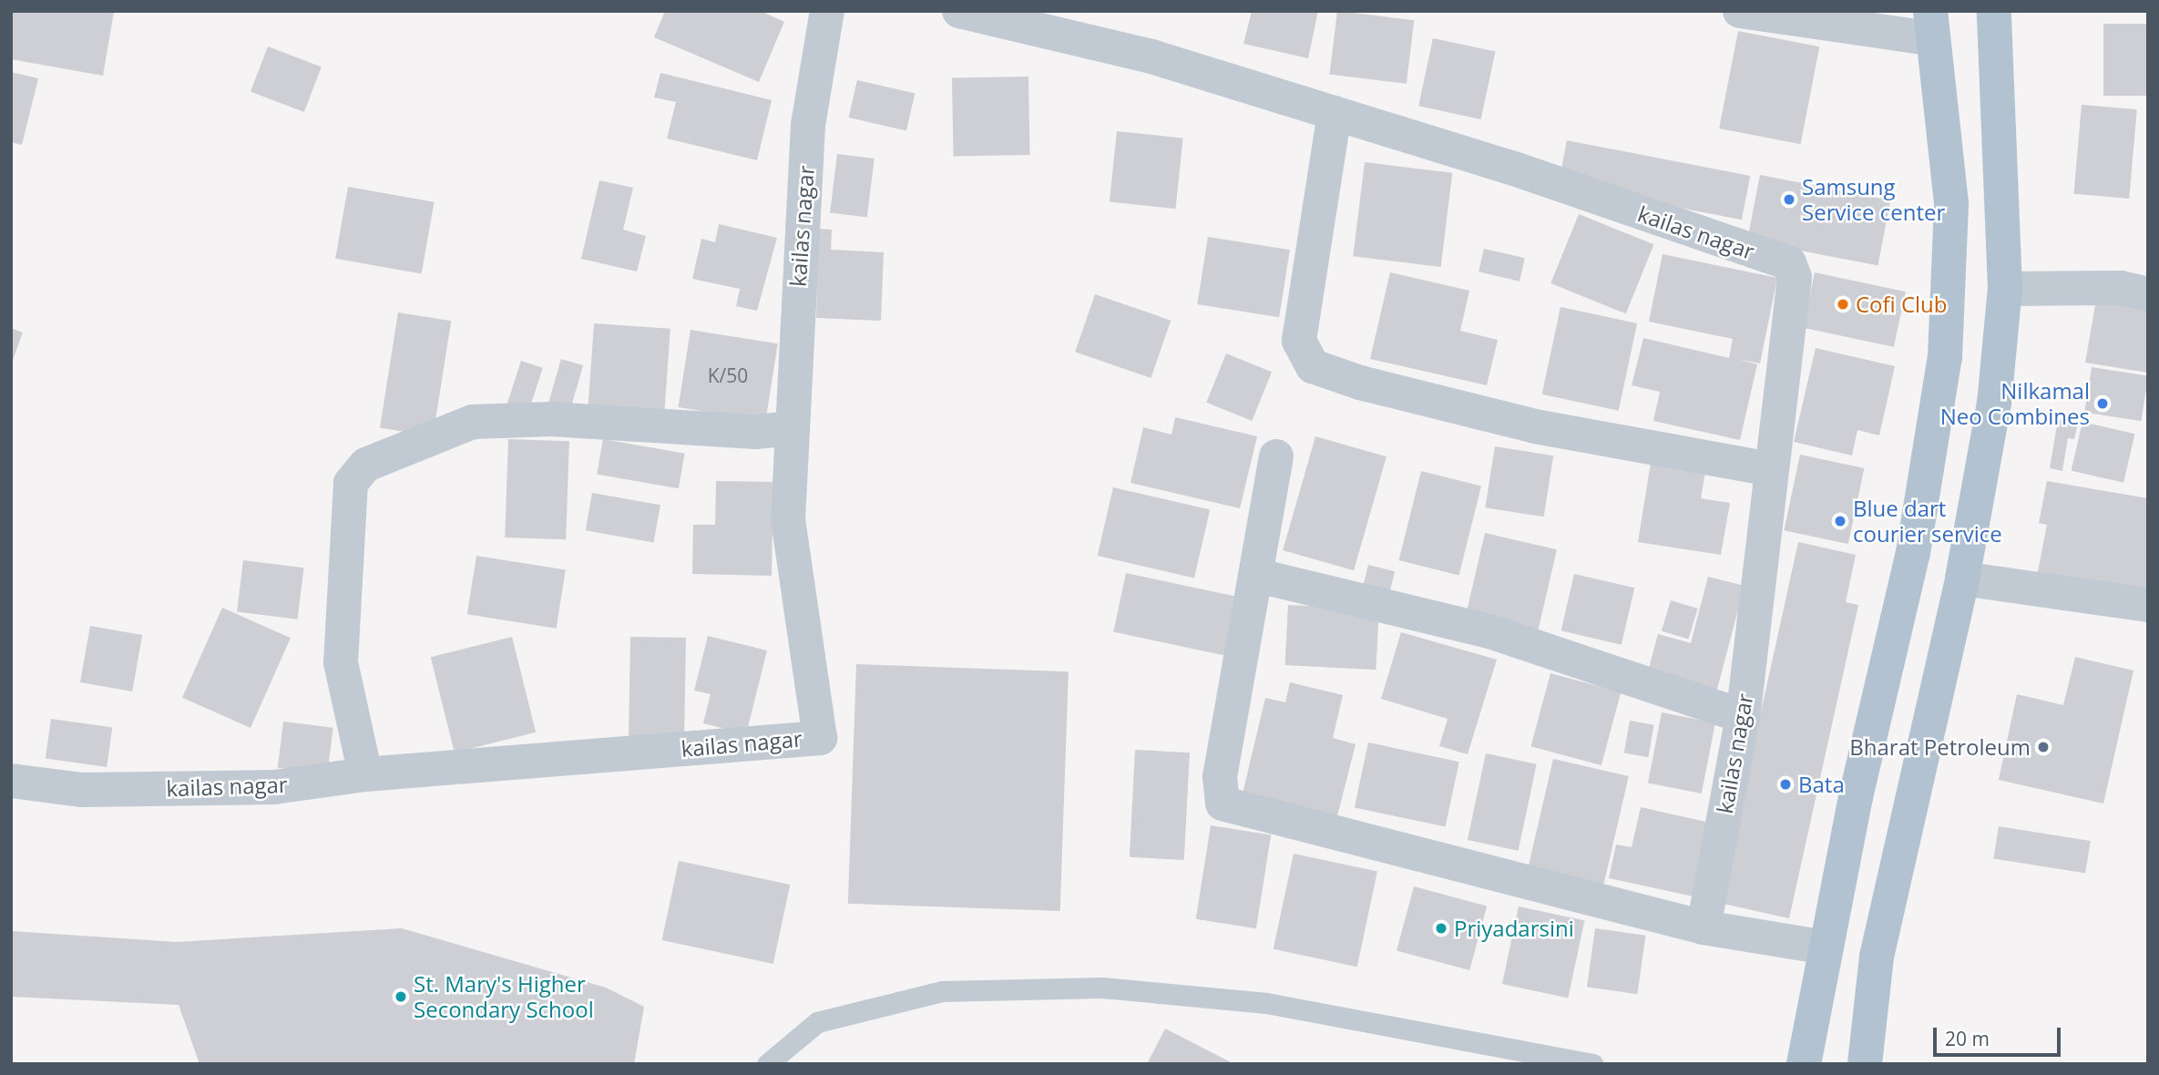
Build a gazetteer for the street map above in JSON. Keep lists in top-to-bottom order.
{
  "streets": {
    "street": ["kailas nagar"]
  },
  "places": [
    "Samsung Service center",
    "Cofi Club",
    "Nilkamal Neo Combines",
    "Blue dart courier service",
    "Bharat Petroleum",
    "Bata",
    "Priyadarsini",
    "St. Mary's Higher Secondary School"
  ],
  "house_numbers": ["K/50"],
  "scale_bar": "20 m"
}
